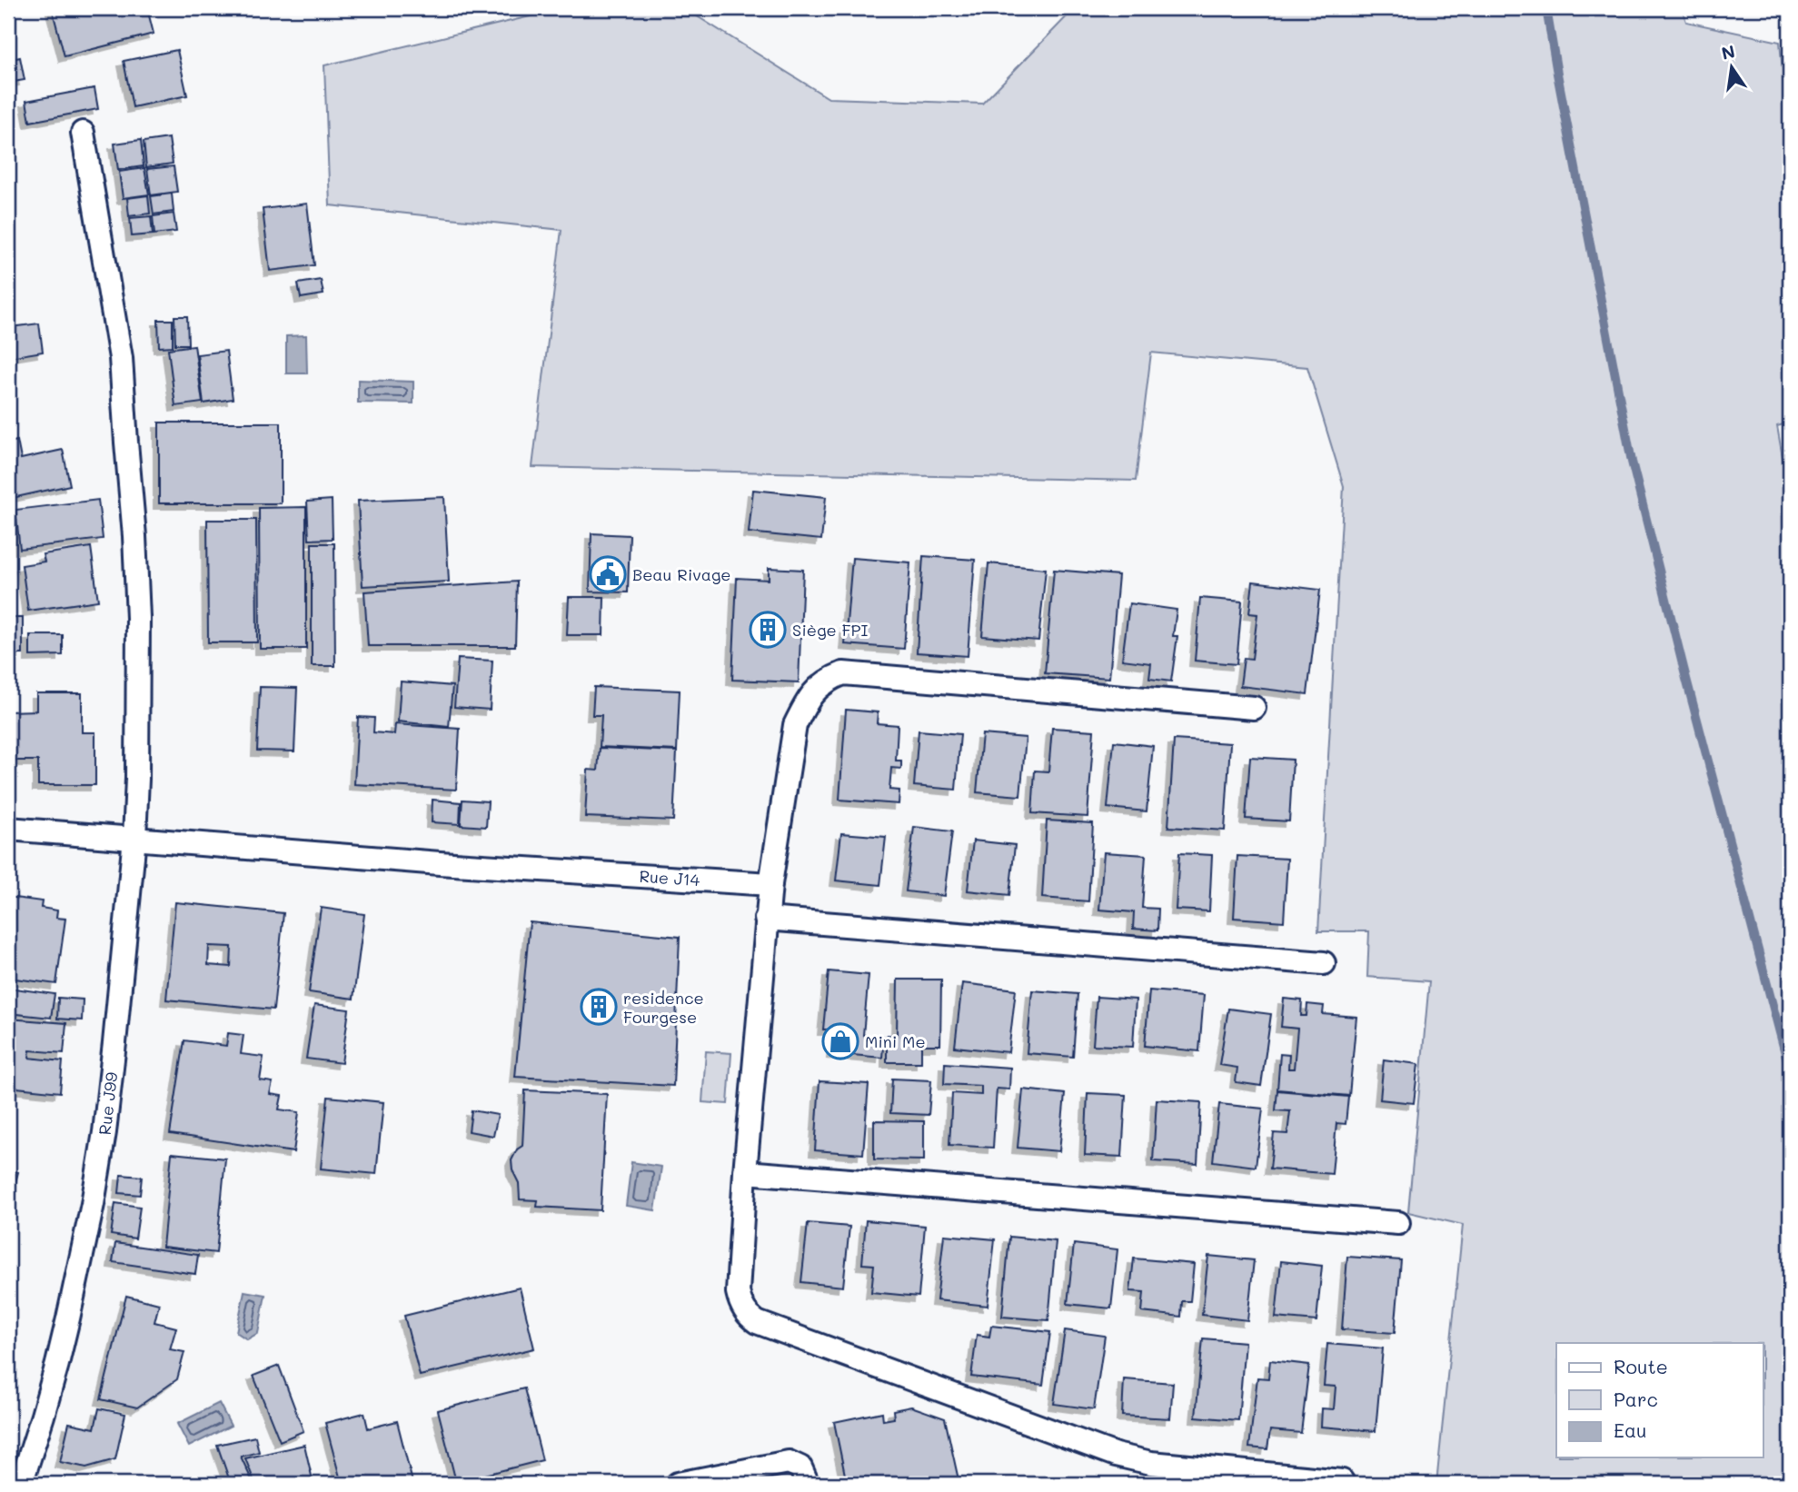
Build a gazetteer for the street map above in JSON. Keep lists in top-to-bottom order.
{
  "streets": {
    "street": ["Rue J14", "Rue J99"]
  },
  "crossings": [
    ["Rue J14", "Rue J99"]
  ],
  "places": {
    "public building": ["Beau Rivage"],
    "building": ["Siège FPI", "residence Fourgese"],
    "shop": ["Mini Me"]
  },
  "legend": ["Route", "Parc", "Eau"],
  "north": "top"
}
